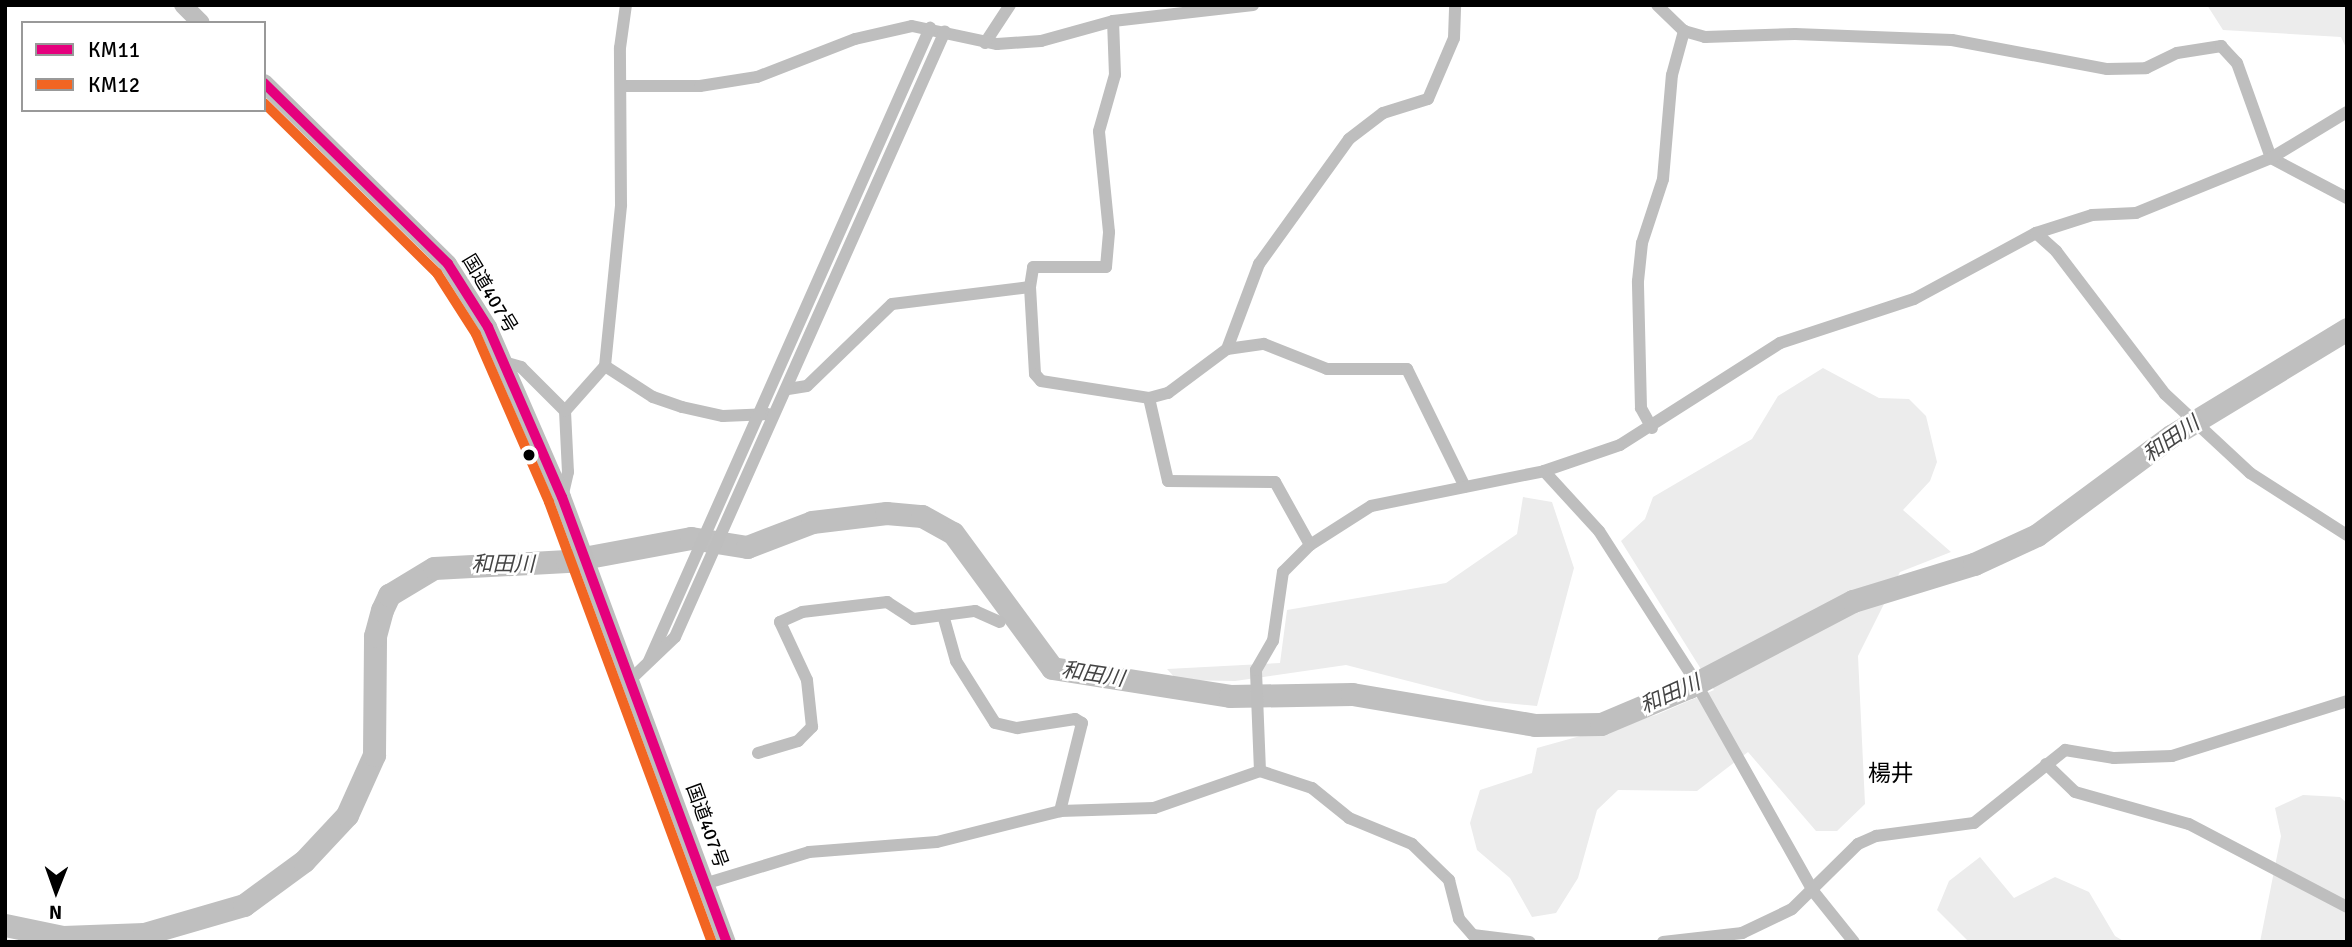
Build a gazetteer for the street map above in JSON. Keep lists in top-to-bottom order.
{
  "streets": {
    "highway": ["国道407号"]
  },
  "districts": ["楊井"],
  "water": ["和田川"],
  "lines": ["transit line KM11", "transit line KM12"],
  "legend": ["KM11", "KM12"],
  "north": "bottom"
}
